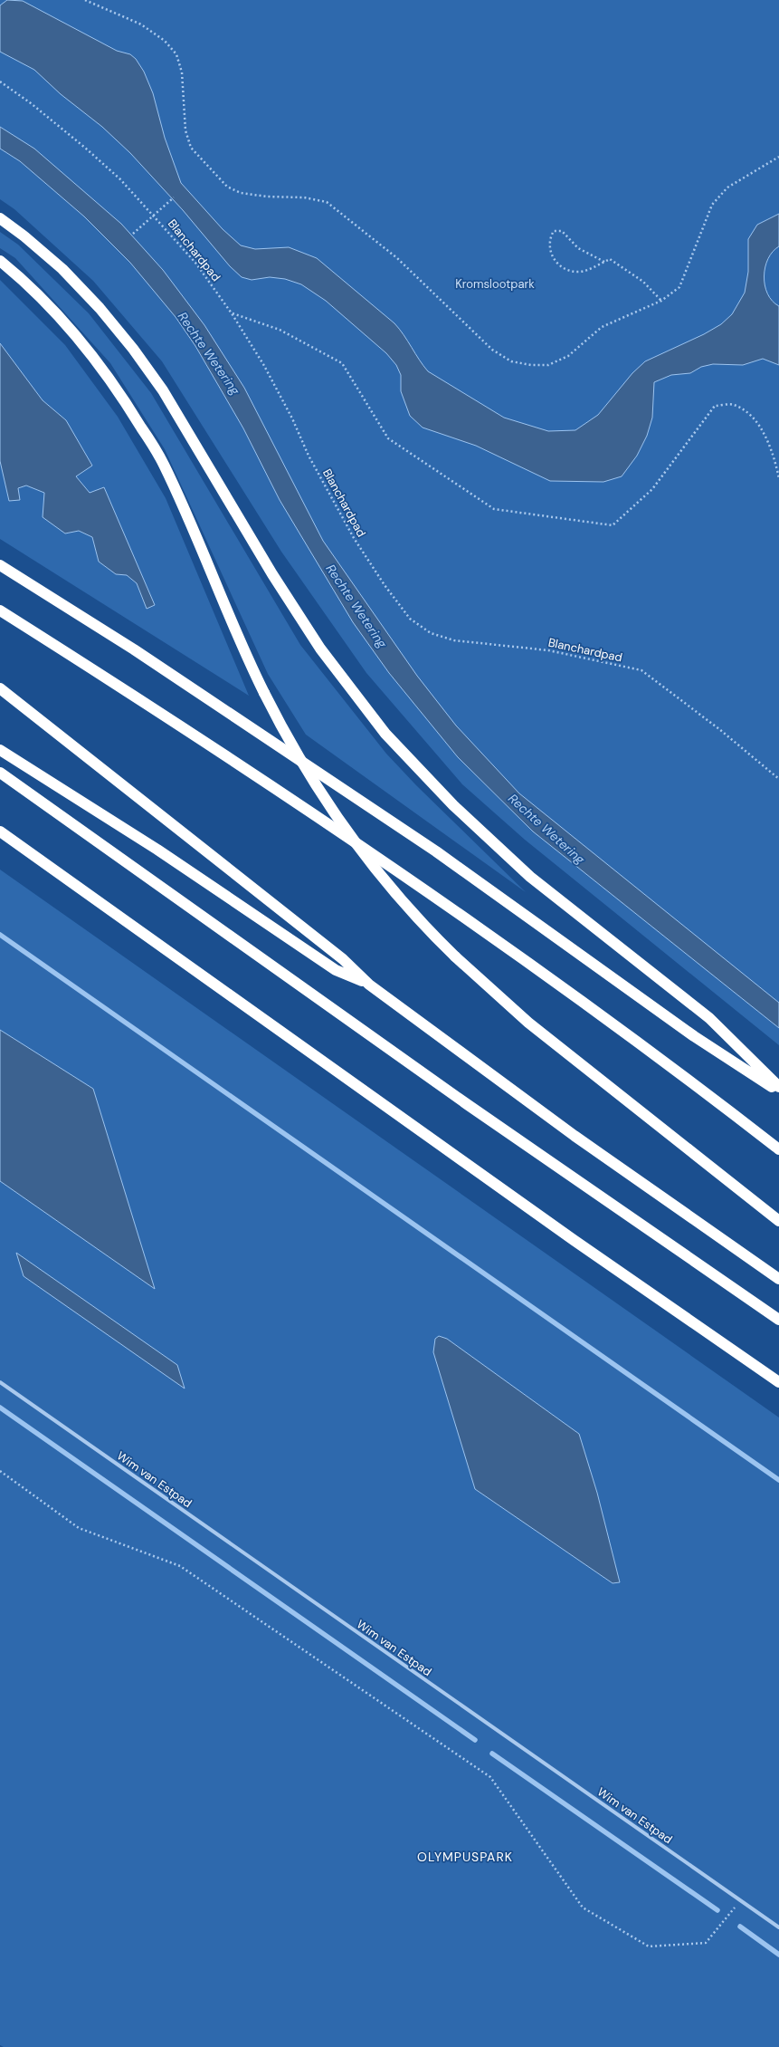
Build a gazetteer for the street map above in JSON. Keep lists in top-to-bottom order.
{
  "streets": {
    "street": ["Wim van Estpad"],
    "path": ["Blanchardpad"]
  },
  "districts": ["OLYMPUSPARK"],
  "water": ["Rechte Wetering"],
  "parks": ["Kromslootpark"]
}
